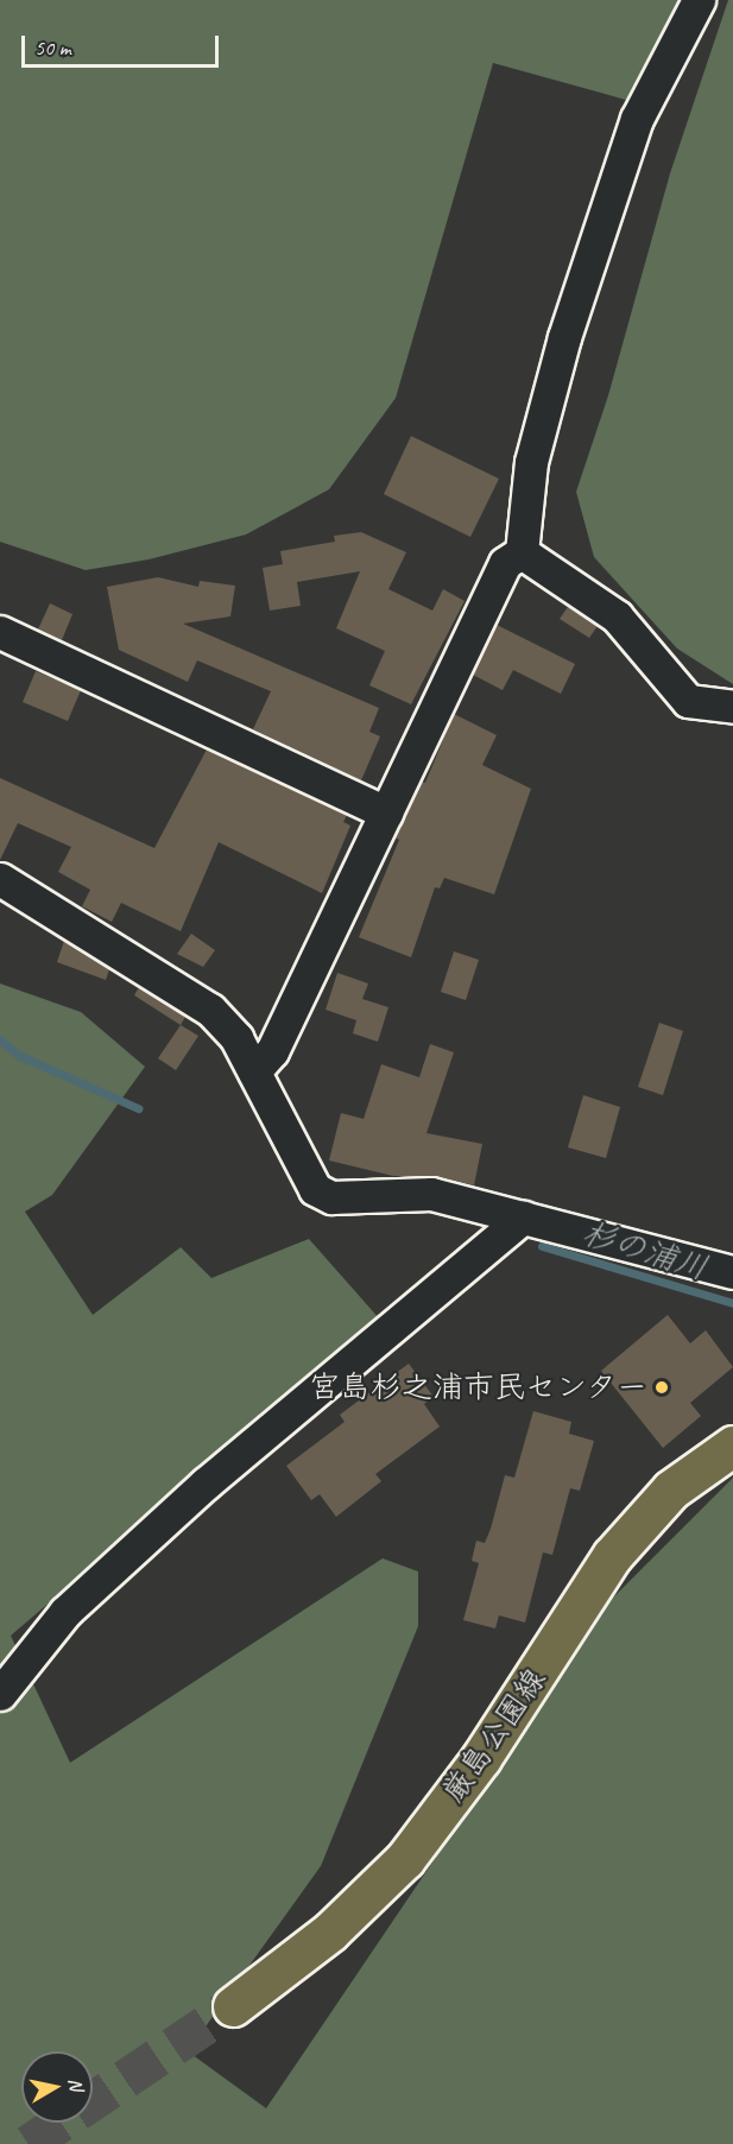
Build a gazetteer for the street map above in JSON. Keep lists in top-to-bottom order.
{
  "streets": {
    "main road": ["厳島公園線"]
  },
  "water": ["杉の浦川"],
  "places": ["宮島杉之浦市民センター"],
  "scale_bar": "50 m",
  "north": "right"
}
